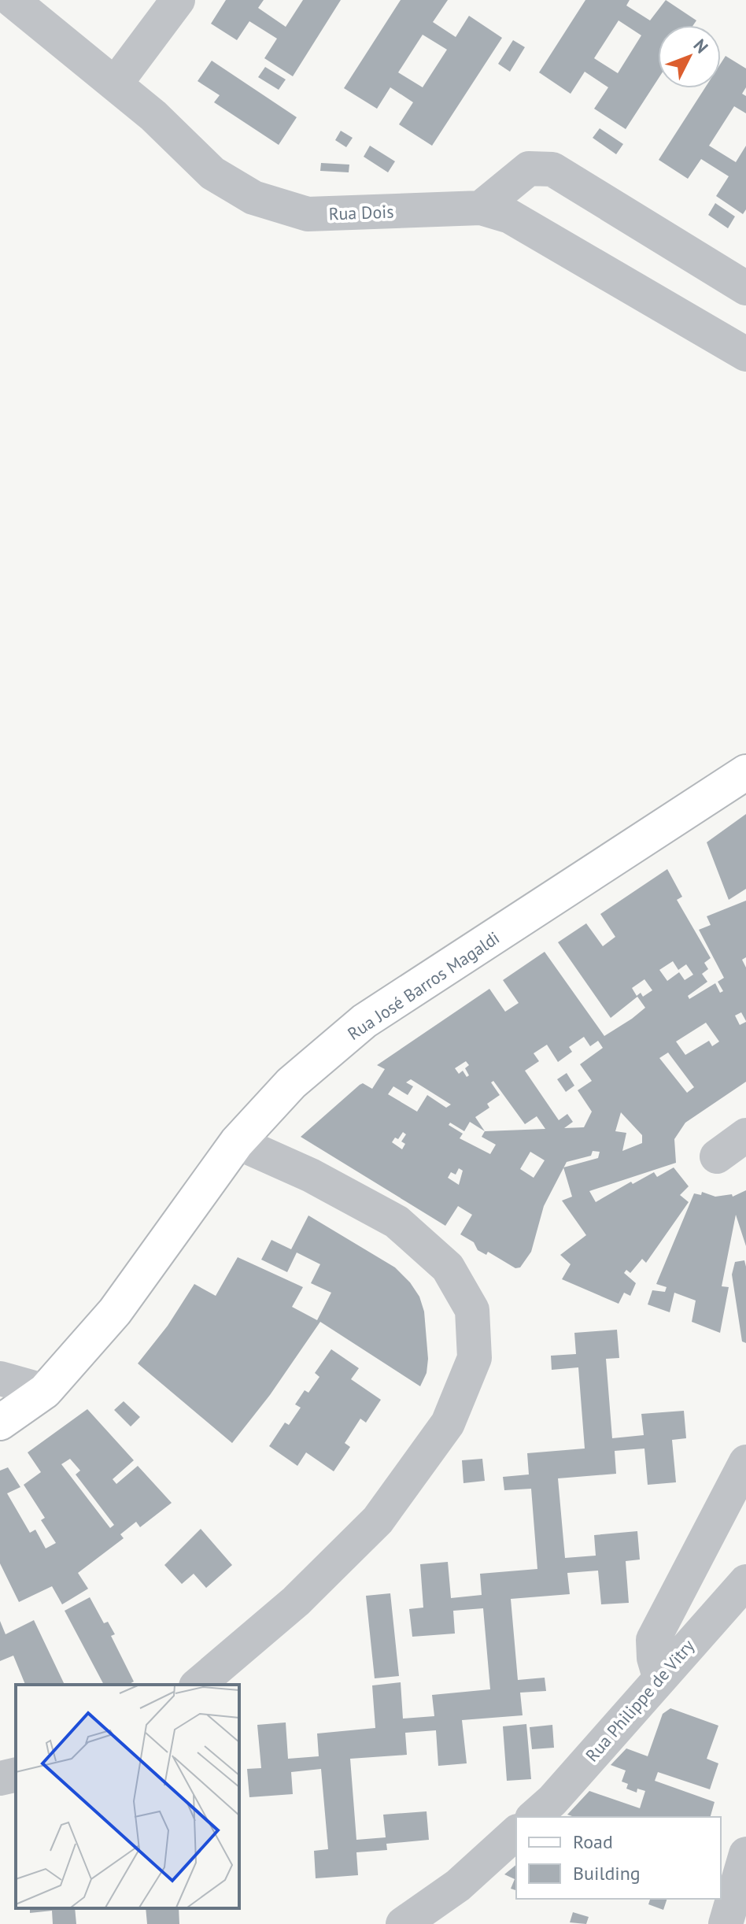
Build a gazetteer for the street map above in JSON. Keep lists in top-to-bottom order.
{
  "streets": {
    "main road": ["Rua José Barros Magaldi"],
    "street": ["Rua Dois", "Rua Philippe de Vitry"]
  },
  "legend": ["Road", "Building"],
  "north": "top right"
}
